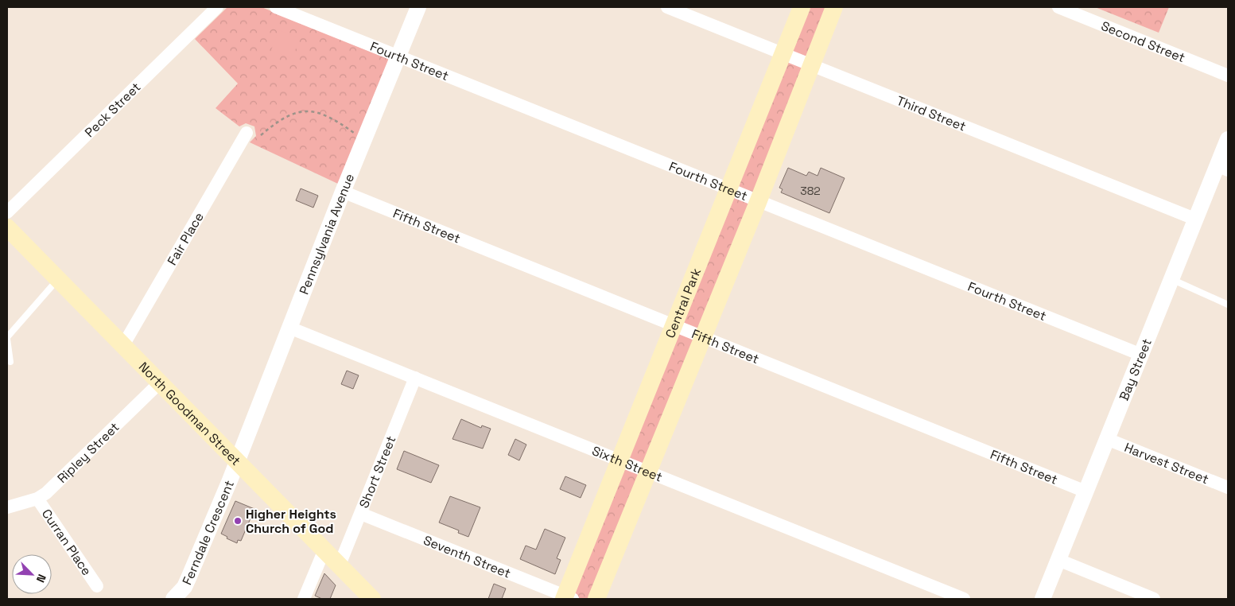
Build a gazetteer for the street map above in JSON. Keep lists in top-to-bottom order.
{
  "streets": {
    "main road": ["Central Park", "North Goodman Street"],
    "street": [
      "Second Street",
      "Fourth Street",
      "Peck Street",
      "Third Street",
      "Fifth Street",
      "Pennsylvania Avenue",
      "Fair Place",
      "Bay Street",
      "Ripley Street",
      "Sixth Street",
      "Harvest Street",
      "Short Street",
      "Ferndale Crescent",
      "Curran Place",
      "Seventh Street"
    ]
  },
  "crossings": [
    ["Fourth Street", "Pennsylvania Avenue"],
    ["Fourth Street", "Central Park"],
    ["Fourth Street", "Bay Street"],
    ["Third Street", "Central Park"],
    ["Third Street", "Bay Street"],
    ["Fifth Street", "Pennsylvania Avenue"],
    ["Fifth Street", "Central Park"],
    ["Fifth Street", "Bay Street"],
    ["Pennsylvania Avenue", "North Goodman Street"],
    ["Pennsylvania Avenue", "Sixth Street"],
    ["Pennsylvania Avenue", "Ferndale Crescent"],
    ["Fair Place", "North Goodman Street"],
    ["Central Park", "Sixth Street"],
    ["Central Park", "Seventh Street"],
    ["Bay Street", "Harvest Street"],
    ["North Goodman Street", "Ripley Street"],
    ["North Goodman Street", "Short Street"],
    ["North Goodman Street", "Ferndale Crescent"],
    ["Ripley Street", "Curran Place"],
    ["Sixth Street", "Short Street"],
    ["Short Street", "Seventh Street"]
  ],
  "places": ["Higher Heights Church of God"],
  "house_numbers": ["382"],
  "north": "bottom right"
}
